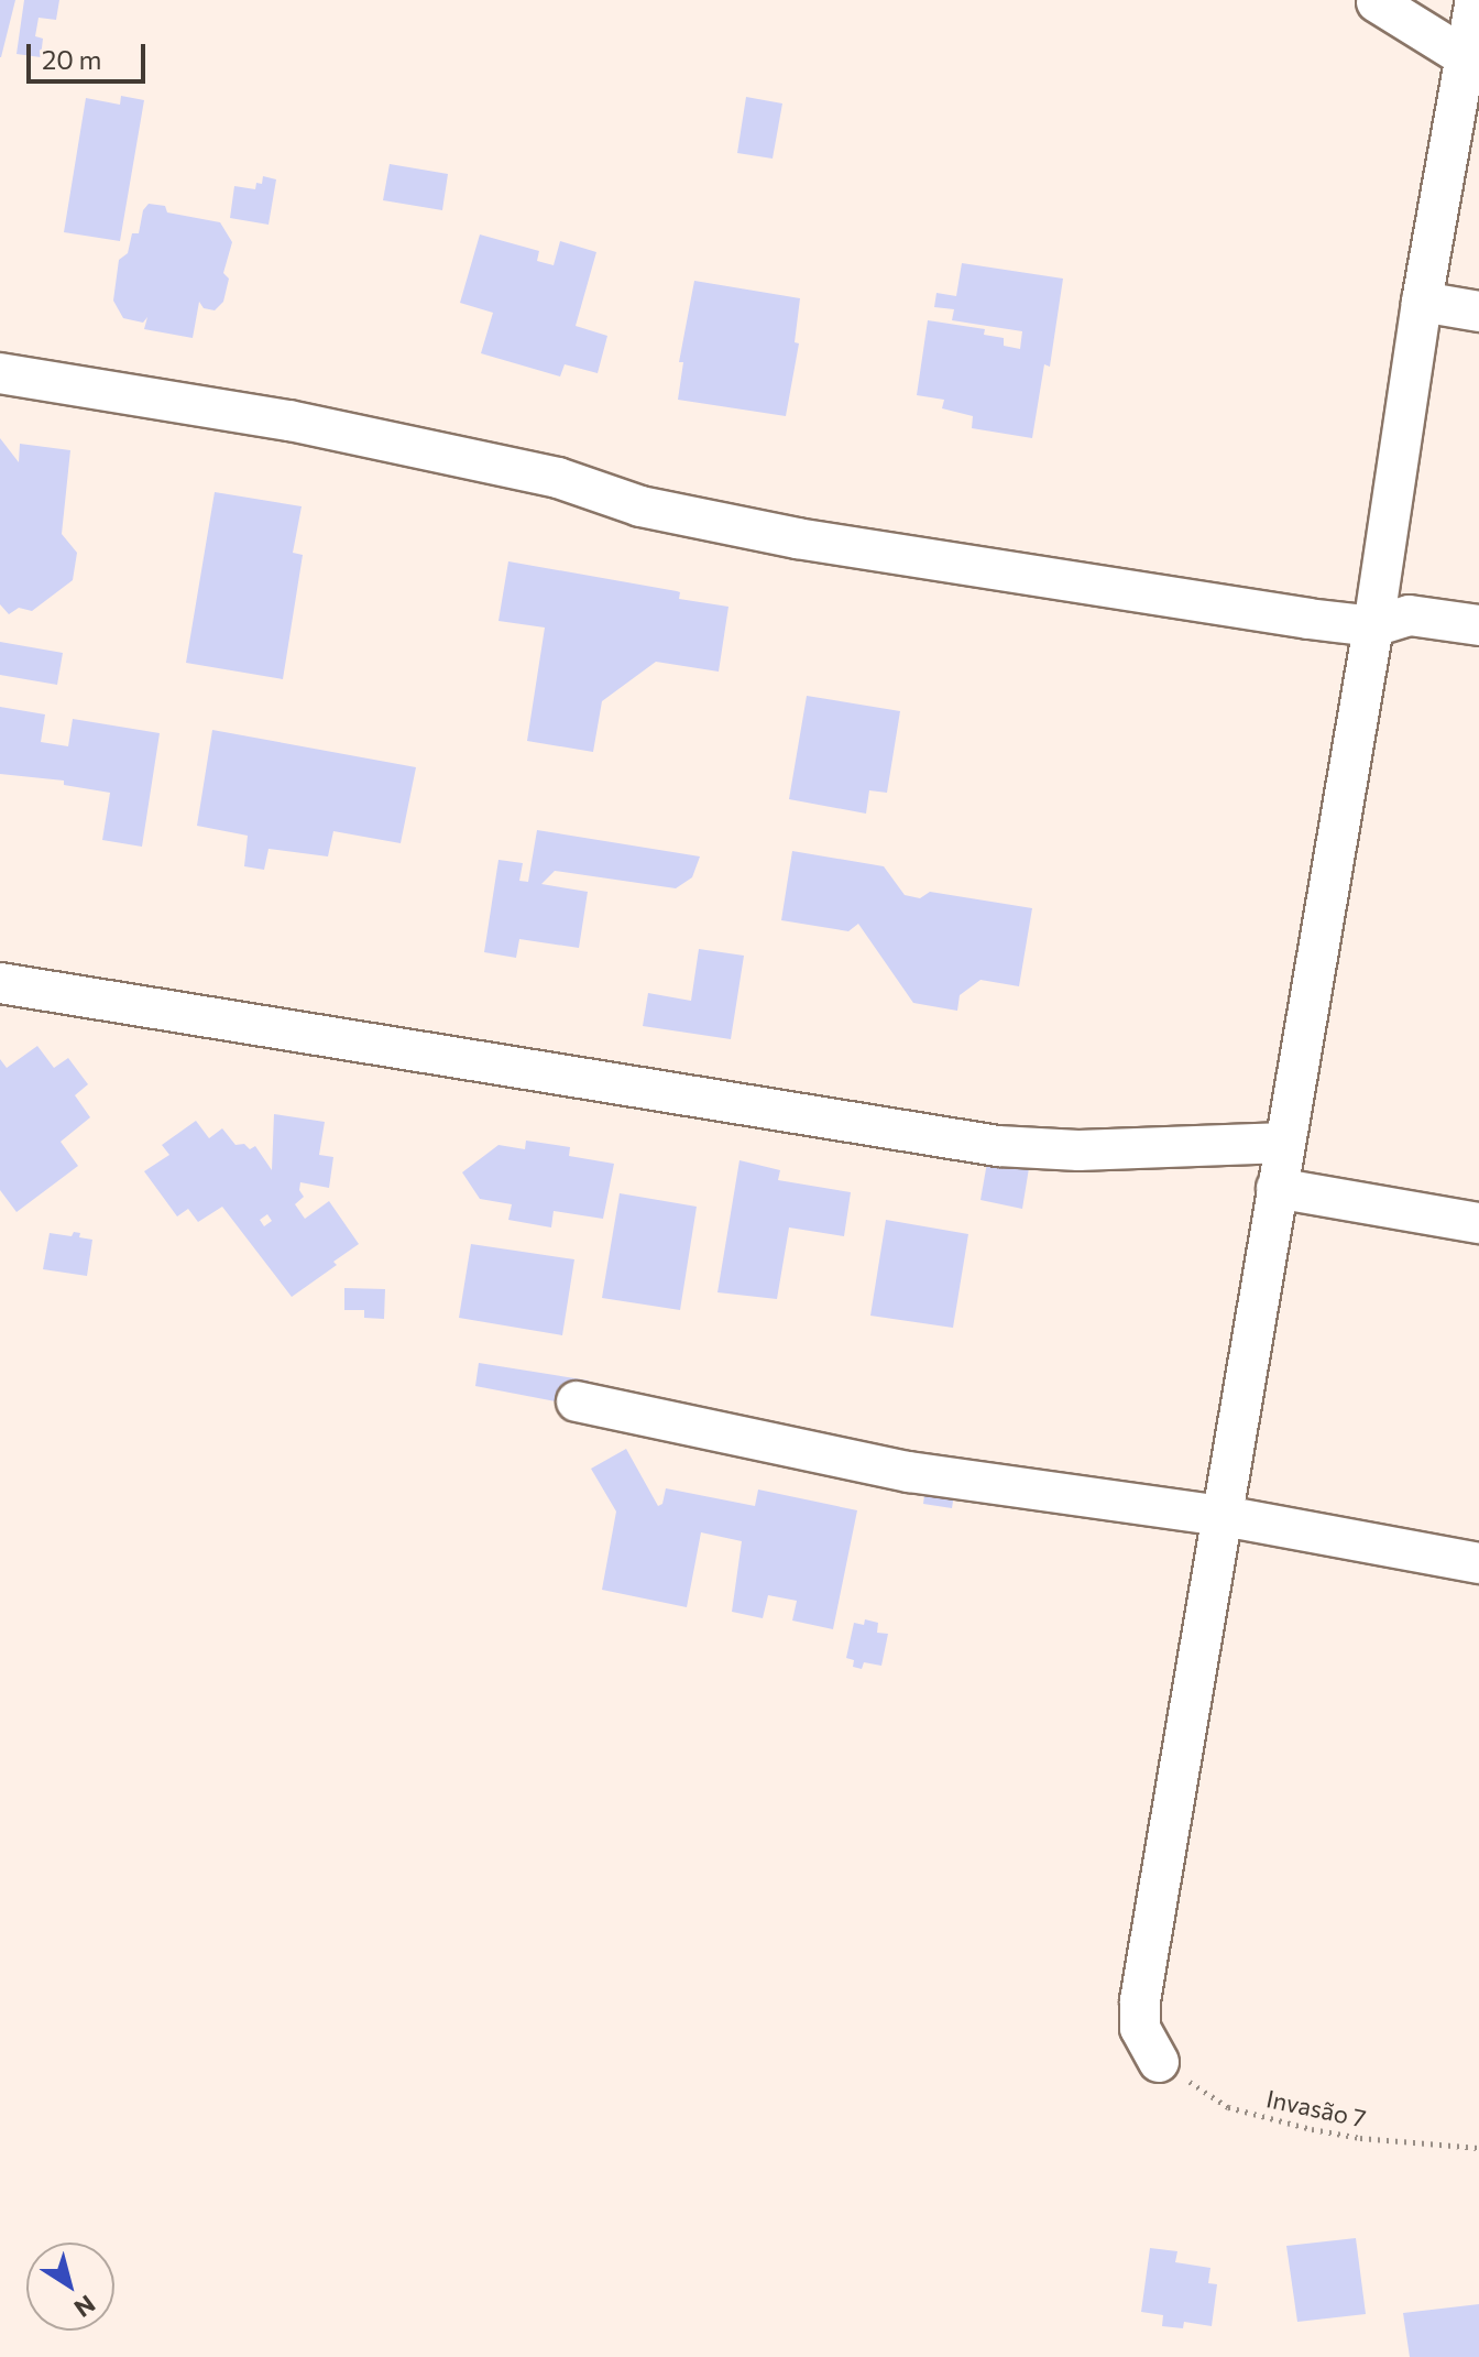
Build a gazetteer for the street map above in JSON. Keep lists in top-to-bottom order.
{
  "streets": {
    "path": ["Invasão 7"]
  },
  "scale_bar": "20 m",
  "north": "bottom right"
}
